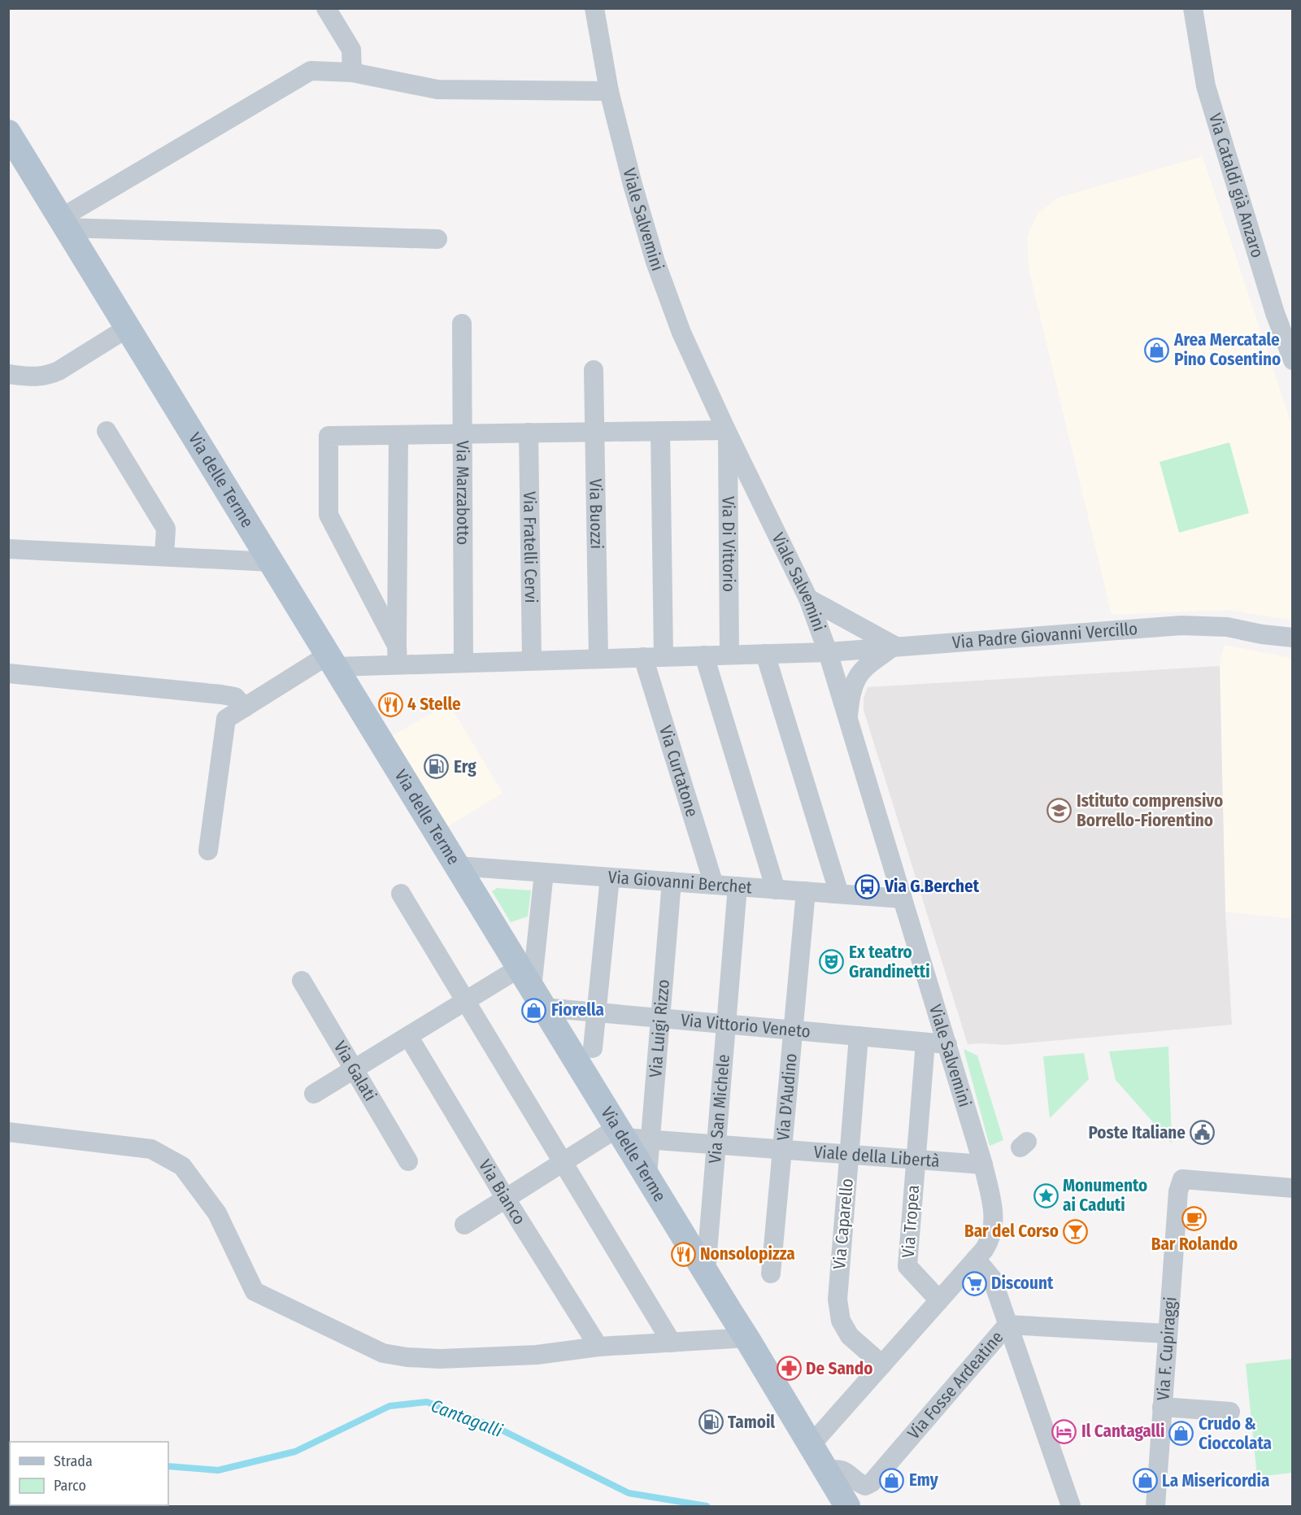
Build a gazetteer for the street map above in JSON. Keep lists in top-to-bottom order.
{
  "streets": {
    "main road": ["Via delle Terme"],
    "street": [
      "Via Cataldi già Anzaro",
      "Viale Salvemini",
      "Via Marzabotto",
      "Via Buozzi",
      "Via Di Vittorio",
      "Via Fratelli Cervi",
      "Via Padre Giovanni Vercillo",
      "Via Curtatone",
      "Via Giovanni Berchet",
      "Via Vittorio Veneto",
      "Via Luigi Rizzo",
      "Via Galati",
      "Via D'Audino",
      "Via San Michele",
      "Viale della Libertà",
      "Via Bianco",
      "Via Tropea",
      "Via Caparello",
      "Via F. Cupiraggi",
      "Via Fosse Ardeatine"
    ]
  },
  "crossings": [
    ["Viale Salvemini", "Via delle Terme"],
    ["Viale Salvemini", "Via Di Vittorio"],
    ["Viale Salvemini", "Via Padre Giovanni Vercillo"],
    ["Viale Salvemini", "Via Giovanni Berchet"],
    ["Viale Salvemini", "Via Vittorio Veneto"],
    ["Viale Salvemini", "Viale della Libertà"],
    ["Viale Salvemini", "Via Tropea"],
    ["Viale Salvemini", "Via Caparello"],
    ["Via delle Terme", "Via Padre Giovanni Vercillo"],
    ["Via delle Terme", "Via Giovanni Berchet"],
    ["Via delle Terme", "Via Vittorio Veneto"],
    ["Via delle Terme", "Via Luigi Rizzo"],
    ["Via delle Terme", "Via San Michele"],
    ["Via delle Terme", "Viale della Libertà"],
    ["Via delle Terme", "Via Fosse Ardeatine"],
    ["Via Marzabotto", "Via Padre Giovanni Vercillo"],
    ["Via Buozzi", "Via Padre Giovanni Vercillo"],
    ["Via Di Vittorio", "Via Padre Giovanni Vercillo"],
    ["Via Fratelli Cervi", "Via Padre Giovanni Vercillo"],
    ["Via Padre Giovanni Vercillo", "Via Curtatone"],
    ["Via Curtatone", "Via Giovanni Berchet"],
    ["Via Giovanni Berchet", "Via Luigi Rizzo"],
    ["Via Giovanni Berchet", "Via D'Audino"],
    ["Via Giovanni Berchet", "Via San Michele"],
    ["Via Vittorio Veneto", "Via Luigi Rizzo"],
    ["Via Vittorio Veneto", "Via D'Audino"],
    ["Via Vittorio Veneto", "Via San Michele"],
    ["Via Vittorio Veneto", "Via Tropea"],
    ["Via Vittorio Veneto", "Via Caparello"],
    ["Via Luigi Rizzo", "Viale della Libertà"],
    ["Via D'Audino", "Viale della Libertà"],
    ["Via San Michele", "Viale della Libertà"],
    ["Viale della Libertà", "Via Tropea"],
    ["Viale della Libertà", "Via Caparello"],
    ["Via F. Cupiraggi", "Via Fosse Ardeatine"]
  ],
  "water": ["Cantagalli"],
  "places": {
    "shop": [
      "Area Mercatale Pino Cosentino",
      "Fiorella",
      "Crudo & Cioccolata",
      "Emy",
      "La Misericordia"
    ],
    "restaurant": ["4 Stelle", "Nonsolopizza"],
    "fuel station": ["Erg", "Tamoil"],
    "school or university": ["Istituto comprensivo Borrello-Fiorentino"],
    "bus stop": ["Via G.Berchet"],
    "theatre": ["Ex teatro Grandinetti"],
    "public building": ["Poste Italiane"],
    "place": ["Monumento ai Caduti"],
    "cafe": ["Bar Rolando"],
    "bar": ["Bar del Corso"],
    "supermarket": ["Discount"],
    "pharmacy": ["De Sando"],
    "hotel": ["Il Cantagalli"]
  },
  "legend": ["Strada", "Parco"]
}
